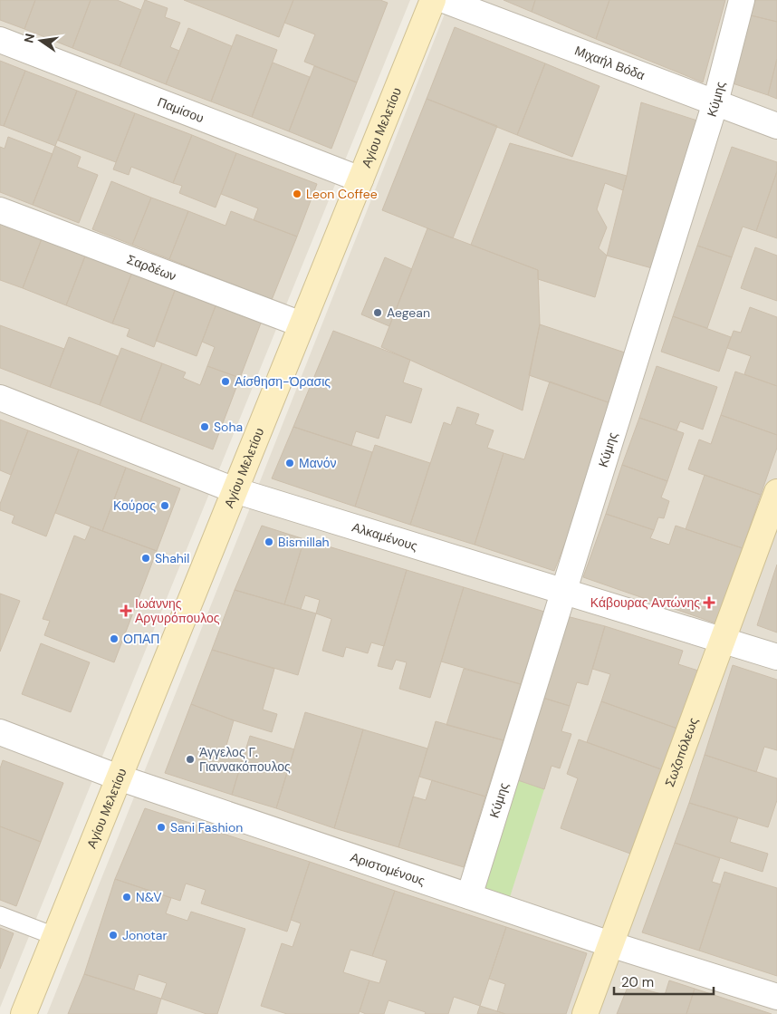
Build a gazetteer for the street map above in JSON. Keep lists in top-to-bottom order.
{
  "streets": {
    "main road": ["Αγίου Μελετίου", "Σωζοπόλεως"],
    "street": [
      "Μιχαήλ Βόδα",
      "Κύμης",
      "Παμίσου",
      "Σαρδέων",
      "Αλκαμένους",
      "Αριστομένους"
    ]
  },
  "crossings": [
    ["Μιχαήλ Βόδα", "Κύμης"],
    ["Κύμης", "Αλκαμένους"],
    ["Κύμης", "Αριστομένους"],
    ["Παμίσου", "Αγίου Μελετίου"],
    ["Αγίου Μελετίου", "Σαρδέων"],
    ["Αγίου Μελετίου", "Αλκαμένους"],
    ["Αγίου Μελετίου", "Αριστομένους"],
    ["Αλκαμένους", "Σωζοπόλεως"],
    ["Σωζοπόλεως", "Αριστομένους"]
  ],
  "places": {
    "other": [
      "Leon Coffee",
      "Aegean",
      "Αίσθηση-Όρασις",
      "Soha",
      "Μανόν",
      "Κούρος",
      "Bismillah",
      "Shahil",
      "ΟΠΑΠ",
      "Άγγελος Γ. Γιαννακόπουλος",
      "Sani Fashion",
      "N&V",
      "Jonotar"
    ],
    "health": ["Κάβουρας Αντώνης", "Ιωάννης Αργυρόπουλος"]
  },
  "scale_bar": "20 m",
  "north": "left"
}
